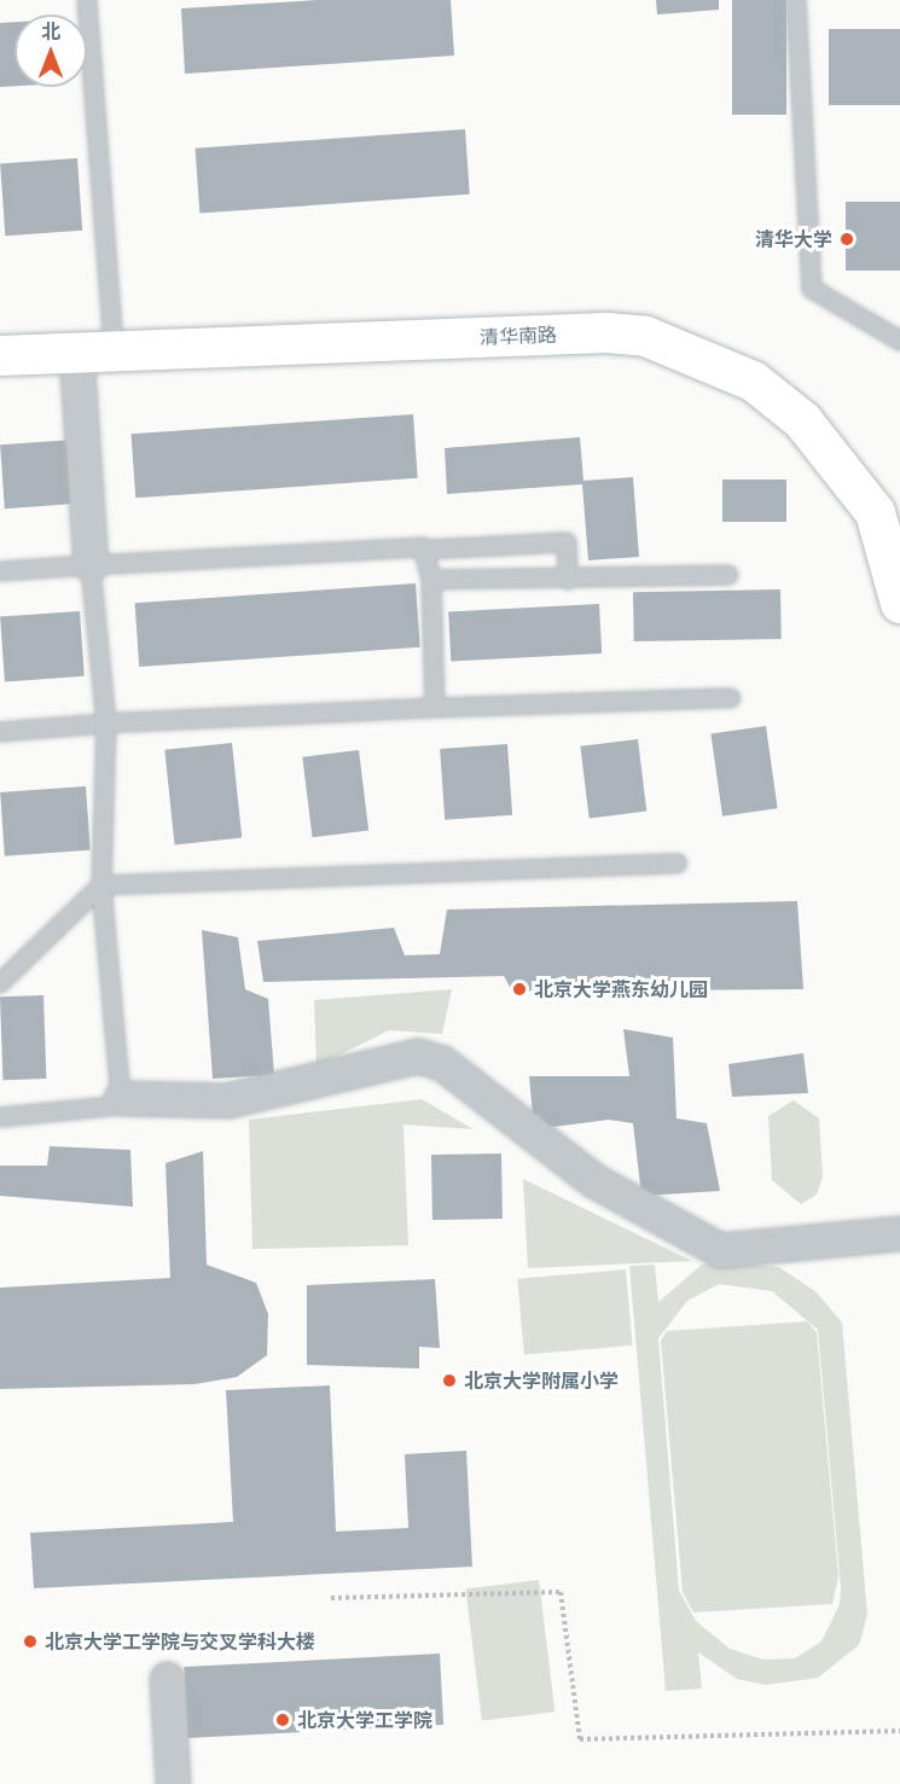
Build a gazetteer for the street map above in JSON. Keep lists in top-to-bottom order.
{
  "streets": {
    "street": ["清华南路"]
  },
  "places": [
    "清华大学",
    "北京大学燕东幼儿园",
    "北京大学附属小学",
    "北京大学工学院与交叉学科大楼",
    "北京大学工学院"
  ],
  "north": "top"
}
